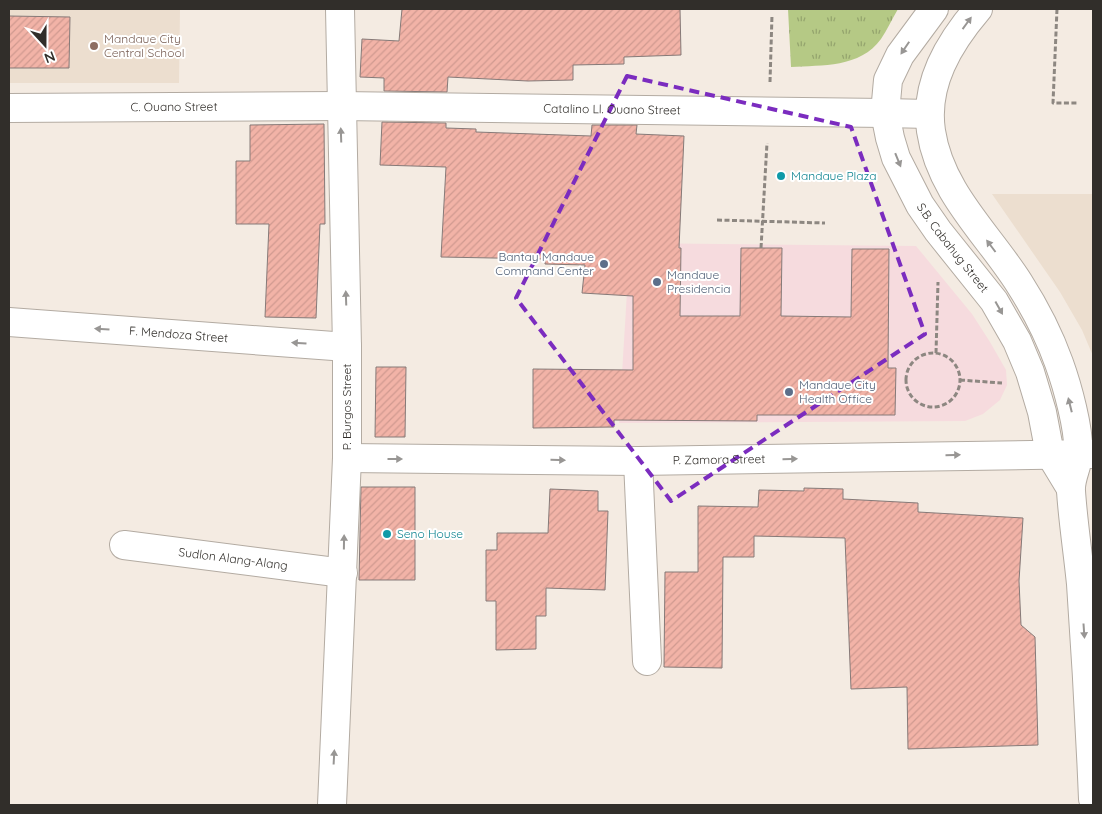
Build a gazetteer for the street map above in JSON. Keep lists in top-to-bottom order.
{
  "streets": {
    "street": [
      "C. Ouano Street",
      "Catalino Ll. Ouano Street",
      "S.B. Cabahug Street",
      "F. Mendoza Street",
      "P. Burgos Street",
      "P. Zamora Street",
      "Sudlon Alang-Alang"
    ]
  },
  "crossings": [
    ["C. Ouano Street", "Catalino Ll. Ouano Street"],
    ["C. Ouano Street", "P. Burgos Street"],
    ["Catalino Ll. Ouano Street", "S.B. Cabahug Street"],
    ["Catalino Ll. Ouano Street", "P. Burgos Street"],
    ["S.B. Cabahug Street", "P. Zamora Street"],
    ["F. Mendoza Street", "P. Burgos Street"],
    ["P. Burgos Street", "P. Zamora Street"],
    ["P. Burgos Street", "Sudlon Alang-Alang"]
  ],
  "one_way": ["F. Mendoza Street", "P. Burgos Street", "P. Zamora Street"],
  "places": [
    "Mandaue City Central School",
    "Mandaue Plaza",
    "Bantay Mandaue Command Center",
    "Mandaue Presidencia",
    "Mandaue City Health Office",
    "Seno House"
  ],
  "north": "bottom"
}
